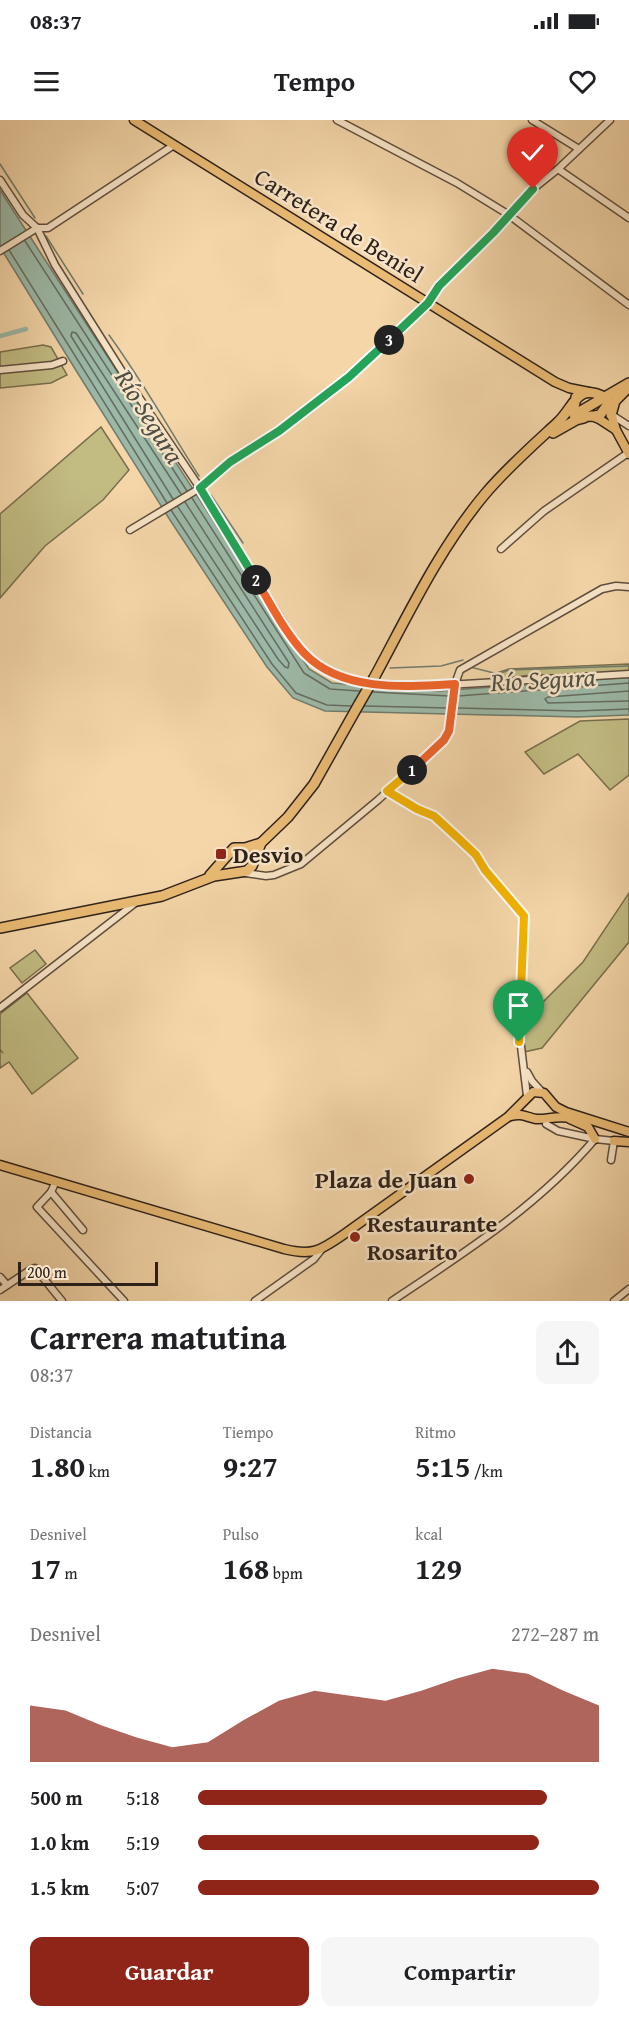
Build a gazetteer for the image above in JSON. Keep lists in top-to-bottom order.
{
  "streets": {
    "main road": ["Carretera de Beniel"]
  },
  "water": ["Río Segura"],
  "places": {
    "transit": ["Desvio"],
    "other": ["Plaza de Juan", "Restaurante Rosarito"]
  },
  "scale_bar": "200 m",
  "page": {
    "status": "08:37",
    "header": "Tempo",
    "pins": ["3", "2", "1"],
    "scale": "200 m",
    "heading": ["Carrera matutina", "08:37"],
    "stats": [
      ["Distancia", "1.80 km"],
      ["Tiempo", "9:27"],
      ["Ritmo", "5:15 /km"],
      ["Desnivel", "17 m"],
      ["Pulso", "168 bpm"],
      ["kcal", "129"]
    ],
    "chart": ["Desnivel", "272–287 m"],
    "list": [
      {
        "name": "500 m",
        "note": "5:18"
      },
      {
        "name": "1.0 km",
        "note": "5:19"
      },
      {
        "name": "1.5 km",
        "note": "5:07"
      }
    ],
    "buttons": ["Guardar", "Compartir"]
  }
}
